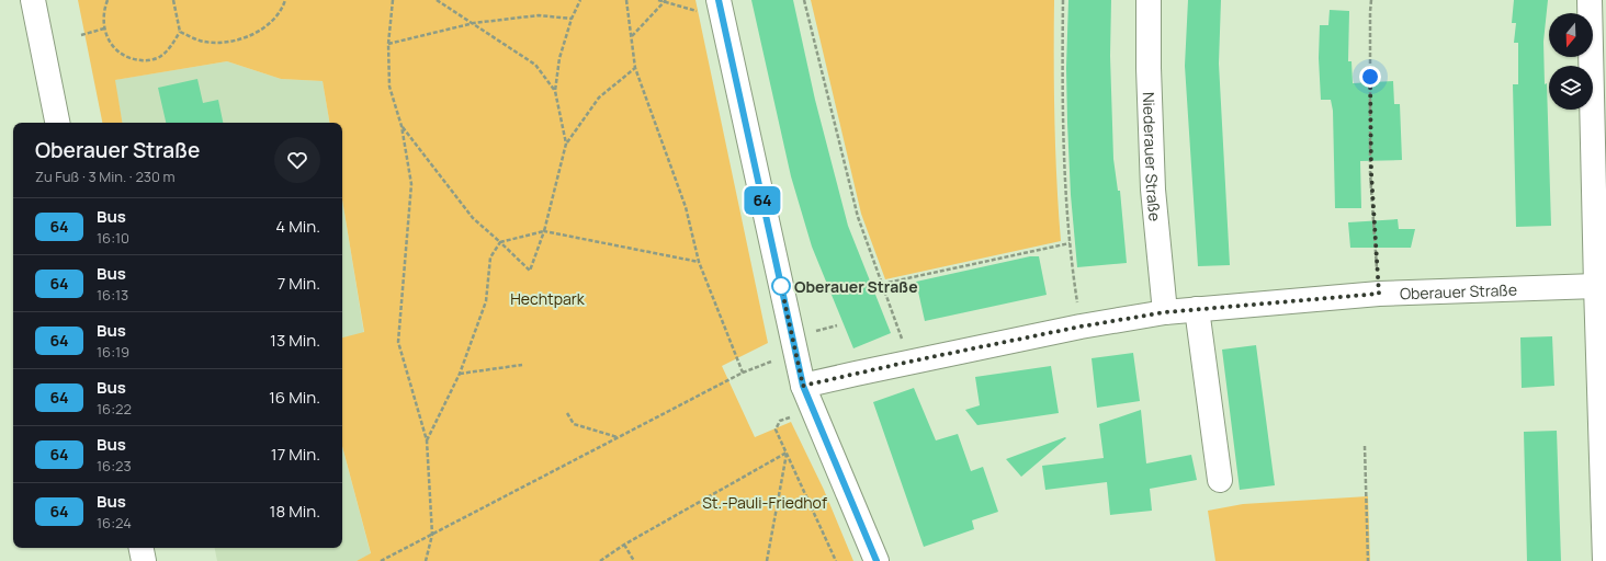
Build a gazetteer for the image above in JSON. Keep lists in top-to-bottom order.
{
  "streets": {
    "street": ["Niederauer Straße", "Oberauer Straße"]
  },
  "crossings": [
    ["Niederauer Straße", "Oberauer Straße"]
  ],
  "parks": ["Hechtpark", "St.-Pauli-Friedhof"],
  "places": ["Oberauer Straße"],
  "lines": ["bus line 64"],
  "north": "bottom",
  "page": {
    "on_map": "64",
    "heading": ["Oberauer Straße", "Zu Fuß · 3 Min. · 230 m"],
    "list": [
      {
        "mark": "64",
        "name": "Bus",
        "note": "16:10",
        "value": "4 Min."
      },
      {
        "mark": "64",
        "name": "Bus",
        "note": "16:13",
        "value": "7 Min."
      },
      {
        "mark": "64",
        "name": "Bus",
        "note": "16:19",
        "value": "13 Min."
      },
      {
        "mark": "64",
        "name": "Bus",
        "note": "16:22",
        "value": "16 Min."
      },
      {
        "mark": "64",
        "name": "Bus",
        "note": "16:23",
        "value": "17 Min."
      },
      {
        "mark": "64",
        "name": "Bus",
        "note": "16:24",
        "value": "18 Min."
      }
    ]
  }
}
